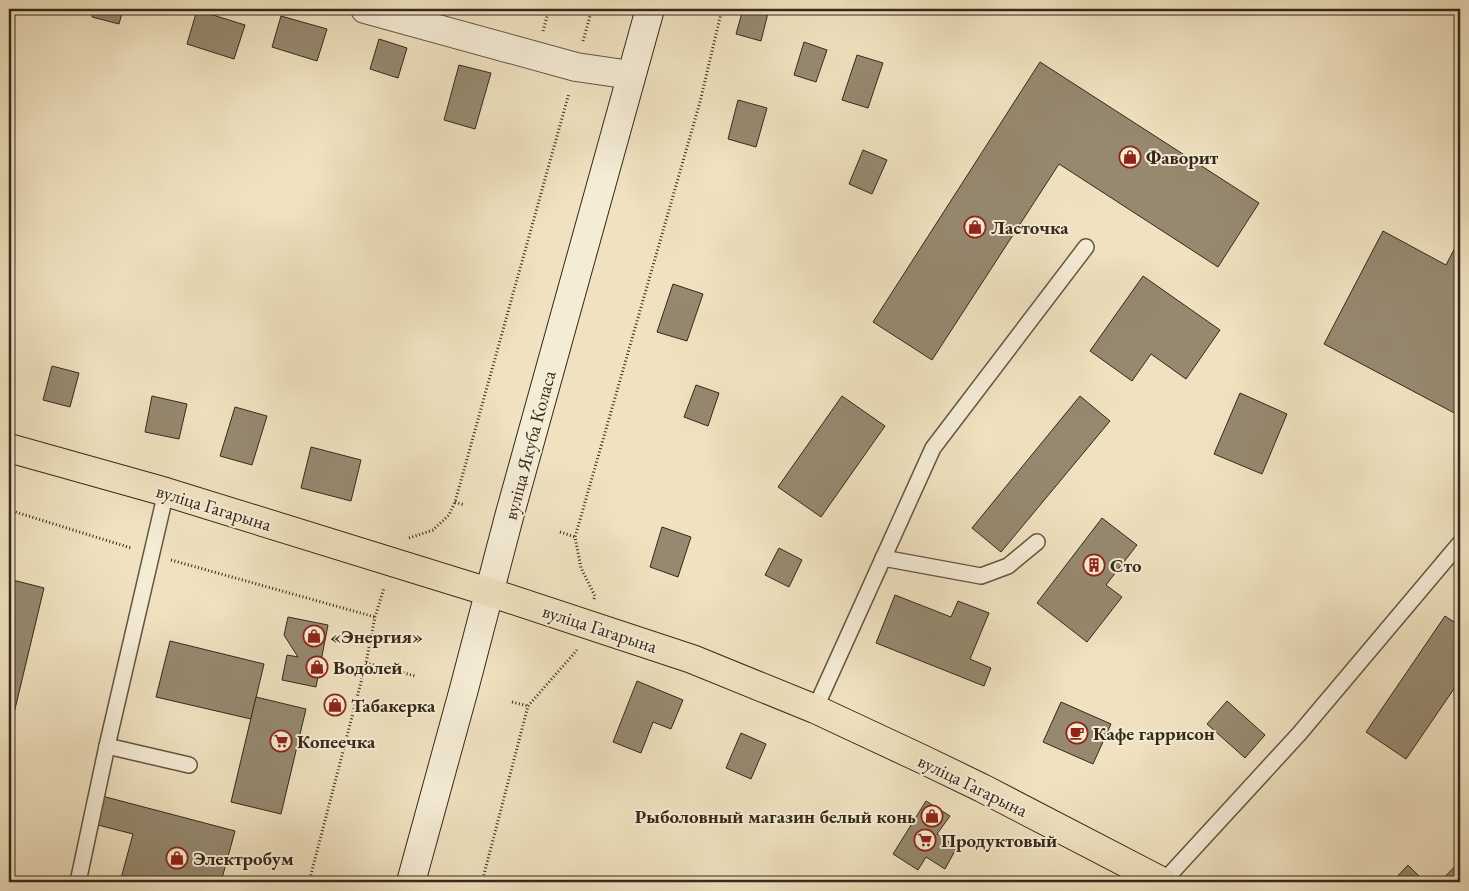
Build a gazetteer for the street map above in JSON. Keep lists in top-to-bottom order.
{
  "streets": {
    "main road": ["вуліца Якуба Коласа", "вуліца Гагарына"]
  },
  "crossings": [
    ["вуліца Якуба Коласа", "вуліца Гагарына"]
  ],
  "places": {
    "shop": [
      "Фаворит",
      "Ласточка",
      "«Энергия»",
      "Водолей",
      "Табакерка",
      "Рыболовный магазин белый конь",
      "Электробум"
    ],
    "building": ["Сто"],
    "cafe": ["Кафе гаррисон"],
    "supermarket": ["Копеечка", "Продуктовый"]
  }
}
